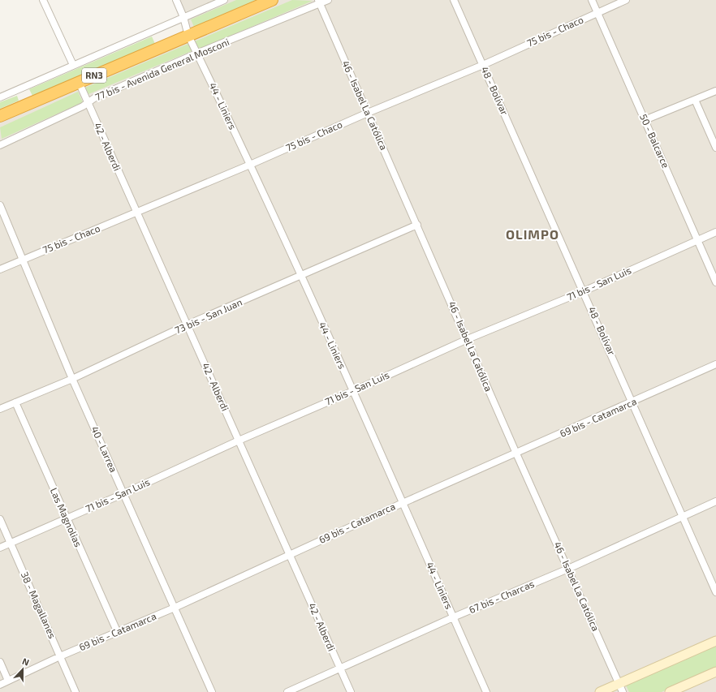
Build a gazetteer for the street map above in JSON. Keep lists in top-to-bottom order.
{
  "streets": {
    "highway": ["RN3"],
    "street": [
      "75 bis - Chaco",
      "77 bis - Avenida General Mosconi",
      "48 - Bolívar",
      "46 - Isabel La Católica",
      "44 - Liniers",
      "50 - Balcarce",
      "42 - Alberdi",
      "71 bis - San Luis",
      "73 bis - San Juan",
      "69 bis - Catamarca",
      "40 - Larrea",
      "Las Magnolias",
      "67 bis - Charcas",
      "38 - Magallanes"
    ]
  },
  "crossings": [
    ["75 bis - Chaco", "48 - Bolívar"],
    ["75 bis - Chaco", "46 - Isabel La Católica"],
    ["75 bis - Chaco", "44 - Liniers"],
    ["75 bis - Chaco", "50 - Balcarce"],
    ["75 bis - Chaco", "42 - Alberdi"],
    ["75 bis - Chaco", "40 - Larrea"],
    ["77 bis - Avenida General Mosconi", "46 - Isabel La Católica"],
    ["77 bis - Avenida General Mosconi", "44 - Liniers"],
    ["77 bis - Avenida General Mosconi", "42 - Alberdi"],
    ["RN3", "44 - Liniers"],
    ["RN3", "42 - Alberdi"],
    ["48 - Bolívar", "71 bis - San Luis"],
    ["48 - Bolívar", "69 bis - Catamarca"],
    ["48 - Bolívar", "67 bis - Charcas"],
    ["46 - Isabel La Católica", "71 bis - San Luis"],
    ["46 - Isabel La Católica", "73 bis - San Juan"],
    ["46 - Isabel La Católica", "69 bis - Catamarca"],
    ["46 - Isabel La Católica", "67 bis - Charcas"],
    ["44 - Liniers", "71 bis - San Luis"],
    ["44 - Liniers", "73 bis - San Juan"],
    ["44 - Liniers", "69 bis - Catamarca"],
    ["44 - Liniers", "67 bis - Charcas"],
    ["50 - Balcarce", "71 bis - San Luis"],
    ["42 - Alberdi", "71 bis - San Luis"],
    ["42 - Alberdi", "73 bis - San Juan"],
    ["42 - Alberdi", "69 bis - Catamarca"],
    ["42 - Alberdi", "67 bis - Charcas"],
    ["71 bis - San Luis", "40 - Larrea"],
    ["71 bis - San Luis", "Las Magnolias"],
    ["71 bis - San Luis", "38 - Magallanes"],
    ["73 bis - San Juan", "40 - Larrea"],
    ["73 bis - San Juan", "Las Magnolias"],
    ["69 bis - Catamarca", "40 - Larrea"],
    ["69 bis - Catamarca", "Las Magnolias"],
    ["69 bis - Catamarca", "38 - Magallanes"]
  ],
  "districts": ["OLIMPO"],
  "north": "top"
}
